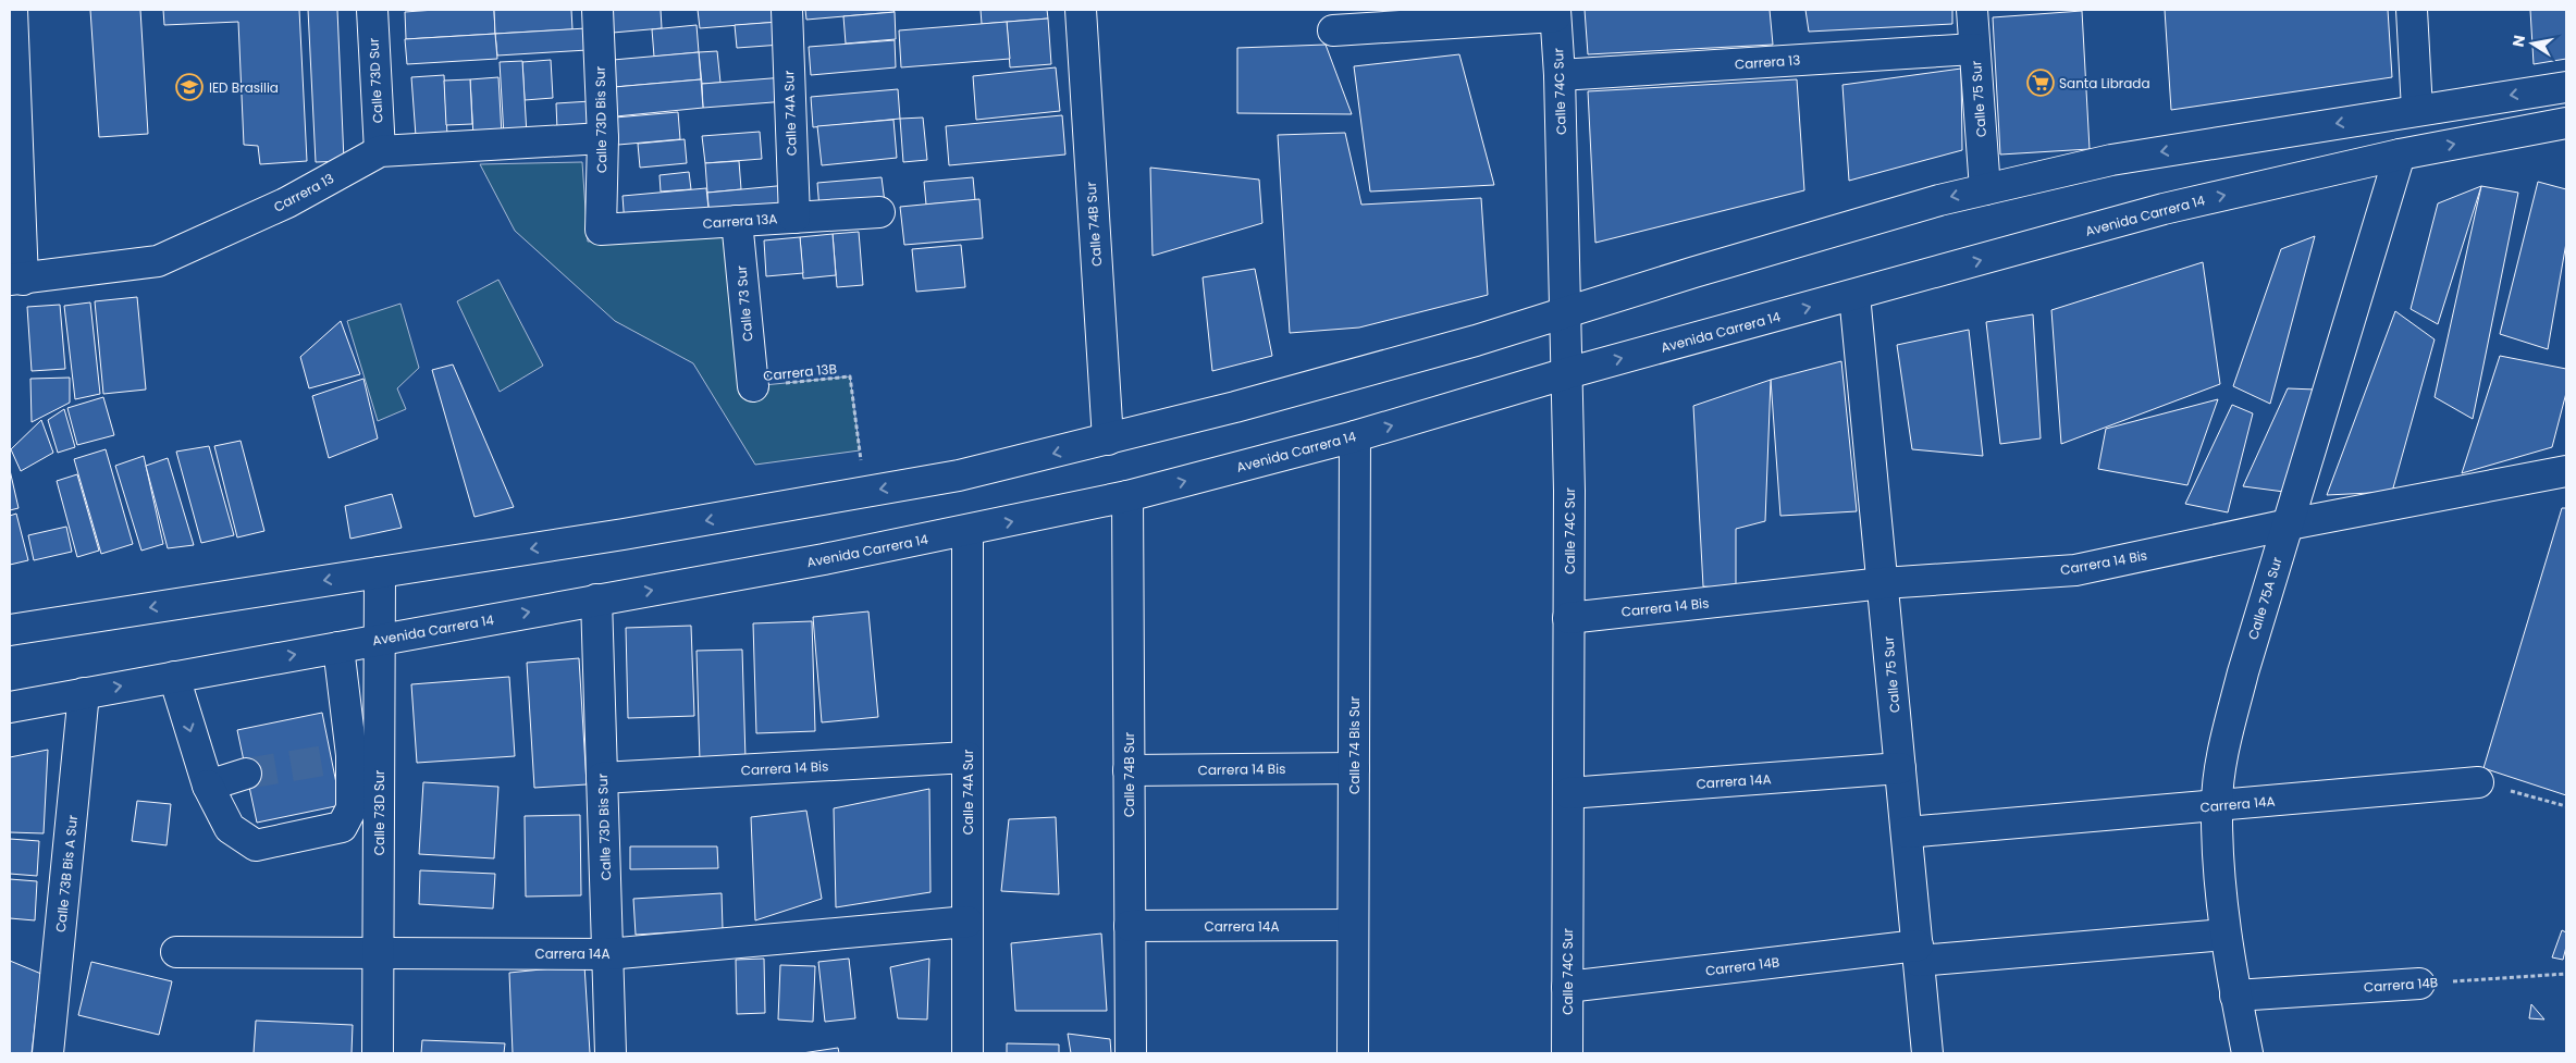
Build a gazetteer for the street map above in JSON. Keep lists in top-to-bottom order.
{
  "streets": {
    "street": [
      "Carrera 13",
      "Calle 73D Sur",
      "Calle 74C Sur",
      "Calle 75 Sur",
      "Calle 74A Sur",
      "Calle 73D Bis Sur",
      "Avenida Carrera 14",
      "Carrera 13A",
      "Calle 74B Sur",
      "Calle 73 Sur",
      "Carrera 14 Bis",
      "Calle 75A Sur",
      "Calle 74 Bis Sur",
      "Carrera 14A",
      "Calle 73B Bis A Sur",
      "Carrera 14B"
    ],
    "path": ["Carrera 13B"]
  },
  "crossings": [
    ["Carrera 13", "Calle 73D Sur"],
    ["Carrera 13", "Calle 74C Sur"],
    ["Carrera 13", "Calle 75 Sur"],
    ["Carrera 13", "Calle 73D Bis Sur"],
    ["Calle 73D Sur", "Avenida Carrera 14"],
    ["Calle 73D Sur", "Carrera 14A"],
    ["Calle 74C Sur", "Avenida Carrera 14"],
    ["Calle 74C Sur", "Carrera 14 Bis"],
    ["Calle 74C Sur", "Carrera 14A"],
    ["Calle 74C Sur", "Carrera 14B"],
    ["Calle 75 Sur", "Avenida Carrera 14"],
    ["Calle 75 Sur", "Carrera 14 Bis"],
    ["Calle 75 Sur", "Carrera 14A"],
    ["Calle 75 Sur", "Carrera 14B"],
    ["Calle 74A Sur", "Avenida Carrera 14"],
    ["Calle 74A Sur", "Carrera 13A"],
    ["Calle 74A Sur", "Carrera 14 Bis"],
    ["Calle 74A Sur", "Carrera 14A"],
    ["Calle 73D Bis Sur", "Avenida Carrera 14"],
    ["Calle 73D Bis Sur", "Carrera 13A"],
    ["Calle 73D Bis Sur", "Carrera 14 Bis"],
    ["Calle 73D Bis Sur", "Carrera 14A"],
    ["Avenida Carrera 14", "Calle 74B Sur"],
    ["Avenida Carrera 14", "Calle 75A Sur"],
    ["Avenida Carrera 14", "Calle 74 Bis Sur"],
    ["Avenida Carrera 14", "Calle 73B Bis A Sur"],
    ["Carrera 13A", "Calle 73 Sur"],
    ["Calle 74B Sur", "Carrera 14 Bis"],
    ["Calle 74B Sur", "Carrera 14A"],
    ["Calle 73 Sur", "Carrera 13B"],
    ["Carrera 14 Bis", "Calle 75A Sur"],
    ["Carrera 14 Bis", "Calle 74 Bis Sur"],
    ["Calle 75A Sur", "Carrera 14A"],
    ["Calle 75A Sur", "Carrera 14B"],
    ["Calle 74 Bis Sur", "Carrera 14A"]
  ],
  "places": {
    "supermarket": ["Santa Librada"],
    "school or university": ["IED Brasilia"]
  },
  "north": "left"
}
